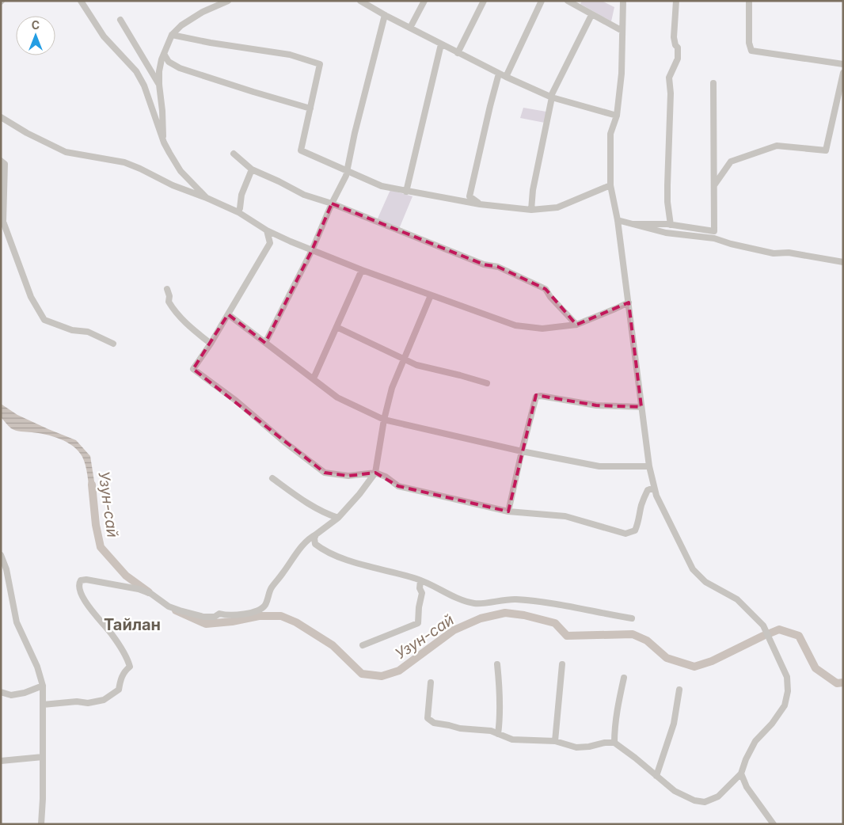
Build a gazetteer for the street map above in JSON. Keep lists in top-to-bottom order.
{
  "districts": ["Тайлан"],
  "water": ["Узун-сай"],
  "north": "top"
}
